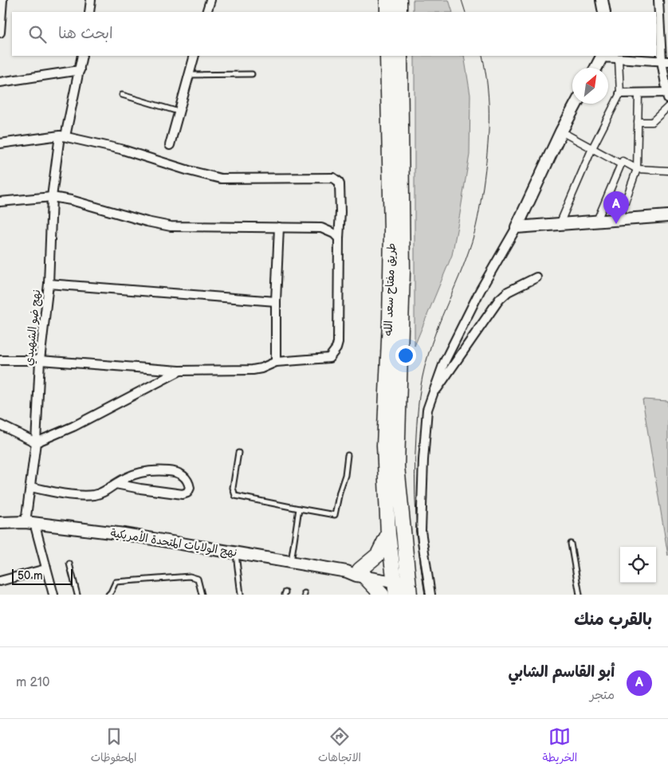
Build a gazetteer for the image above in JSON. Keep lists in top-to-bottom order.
{
  "streets": {
    "highway": ["طريق مفتاح سعد الله"],
    "street": ["نهج ضو الشهيدي", "نهج الولايات المتحدة الأمريكية"]
  },
  "crossings": [
    ["طريق مفتاح سعد الله", "نهج الولايات المتحدة الأمريكية"],
    ["نهج ضو الشهيدي", "نهج الولايات المتحدة الأمريكية"]
  ],
  "scale_bar": "50 m",
  "north": "top right",
  "page": {
    "search": "ابحث هنا",
    "pins": "A",
    "scale": "50 m",
    "heading": "بالقرب منك",
    "list": [
      {
        "mark": "A",
        "name": "أبو القاسم الشابي",
        "note": "متجر",
        "value": "210 m"
      }
    ],
    "nav": ["الخريطة", "الاتجاهات", "المحفوظات"]
  }
}
